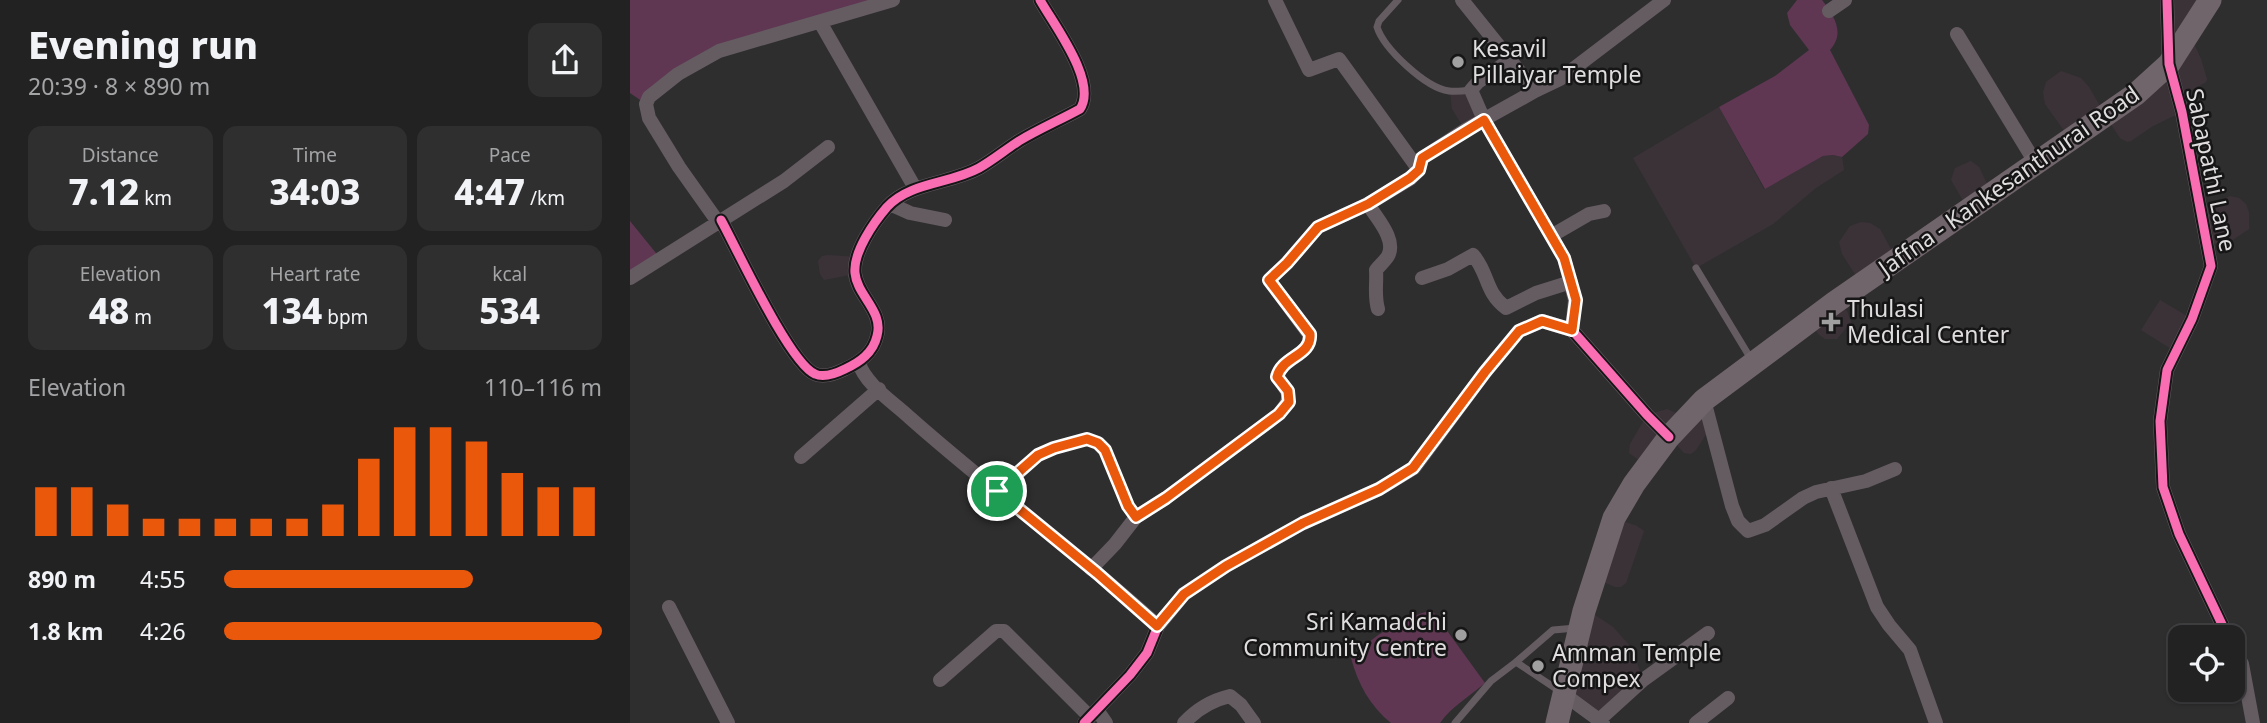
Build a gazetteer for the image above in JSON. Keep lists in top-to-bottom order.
{
  "streets": {
    "main road": ["Jaffna - Kankesanthurai Road"],
    "street": ["Sabapathi Lane"]
  },
  "crossings": [
    ["Sabapathi Lane", "Jaffna - Kankesanthurai Road"]
  ],
  "places": {
    "other": ["Kesavil Pillaiyar Temple", "Sri Kamadchi Community Centre", "Amman Temple Compex"],
    "health": ["Thulasi Medical Center"]
  },
  "page": {
    "heading": ["Evening run", "20:39 · 8 × 890 m"],
    "stats": [
      ["Distance", "7.12 km"],
      ["Time", "34:03"],
      ["Pace", "4:47 /km"],
      ["Elevation", "48 m"],
      ["Heart rate", "134 bpm"],
      ["kcal", "534"]
    ],
    "chart": ["Elevation", "110–116 m"],
    "list": [
      {
        "name": "890 m",
        "note": "4:55"
      },
      {
        "name": "1.8 km",
        "note": "4:26"
      }
    ]
  }
}
